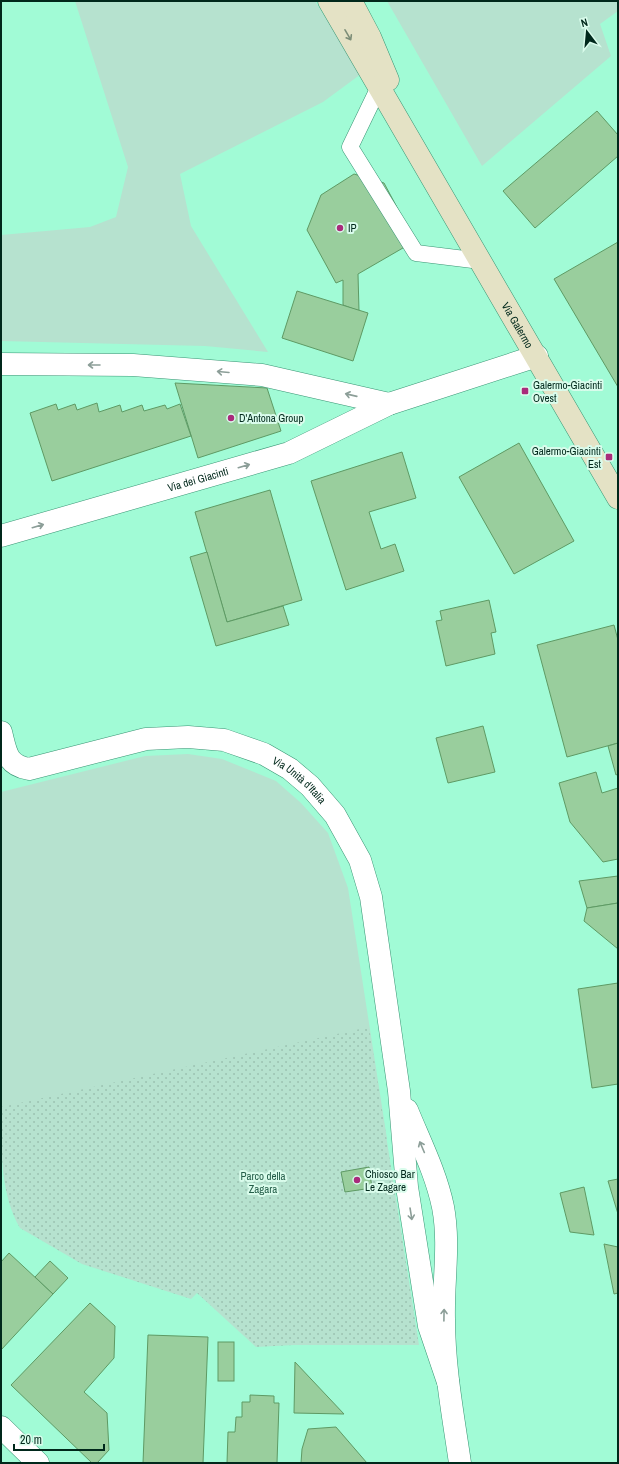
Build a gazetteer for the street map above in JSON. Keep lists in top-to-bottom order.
{
  "streets": {
    "main road": ["Via Galermo"],
    "street": ["Via dei Giacinti", "Via Unità d'Italia"]
  },
  "crossings": [
    ["Via Galermo", "Via dei Giacinti"]
  ],
  "parks": ["Parco della Zagara"],
  "places": {
    "other": ["IP", "D'Antona Group", "Chiosco Bar Le Zagare"],
    "transit": ["Galermo-Giacinti Ovest", "Galermo-Giacinti Est"]
  },
  "scale_bar": "20 m",
  "north": "top"
}
